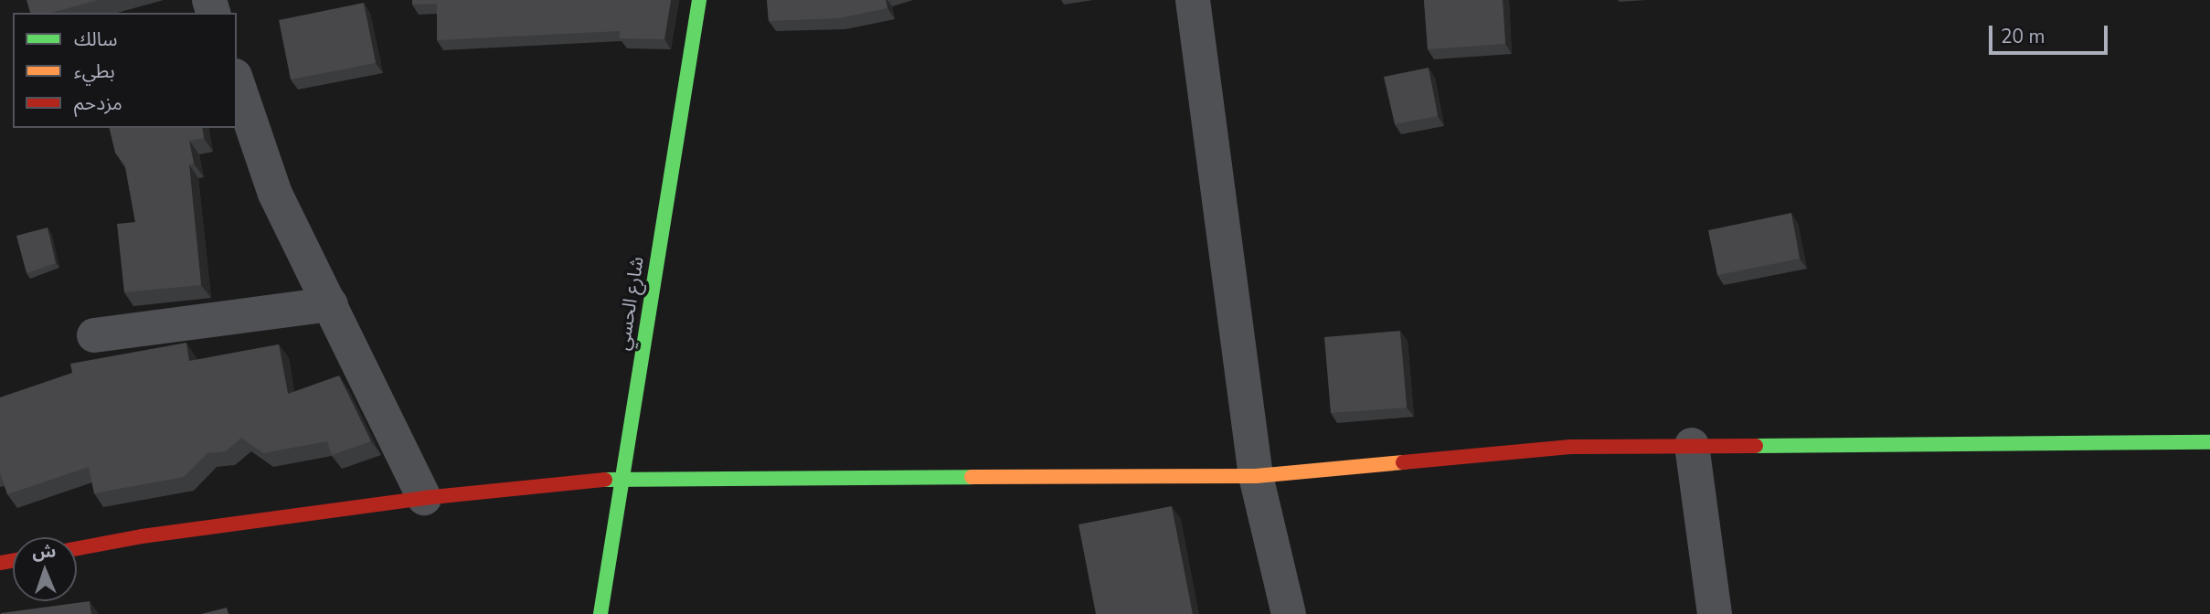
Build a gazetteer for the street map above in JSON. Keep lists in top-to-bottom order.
{
  "streets": {
    "main road": ["شارع الحسي"]
  },
  "legend": ["سالك", "بطيء", "مزدحم"],
  "scale_bar": "20 m",
  "north": "top"
}
